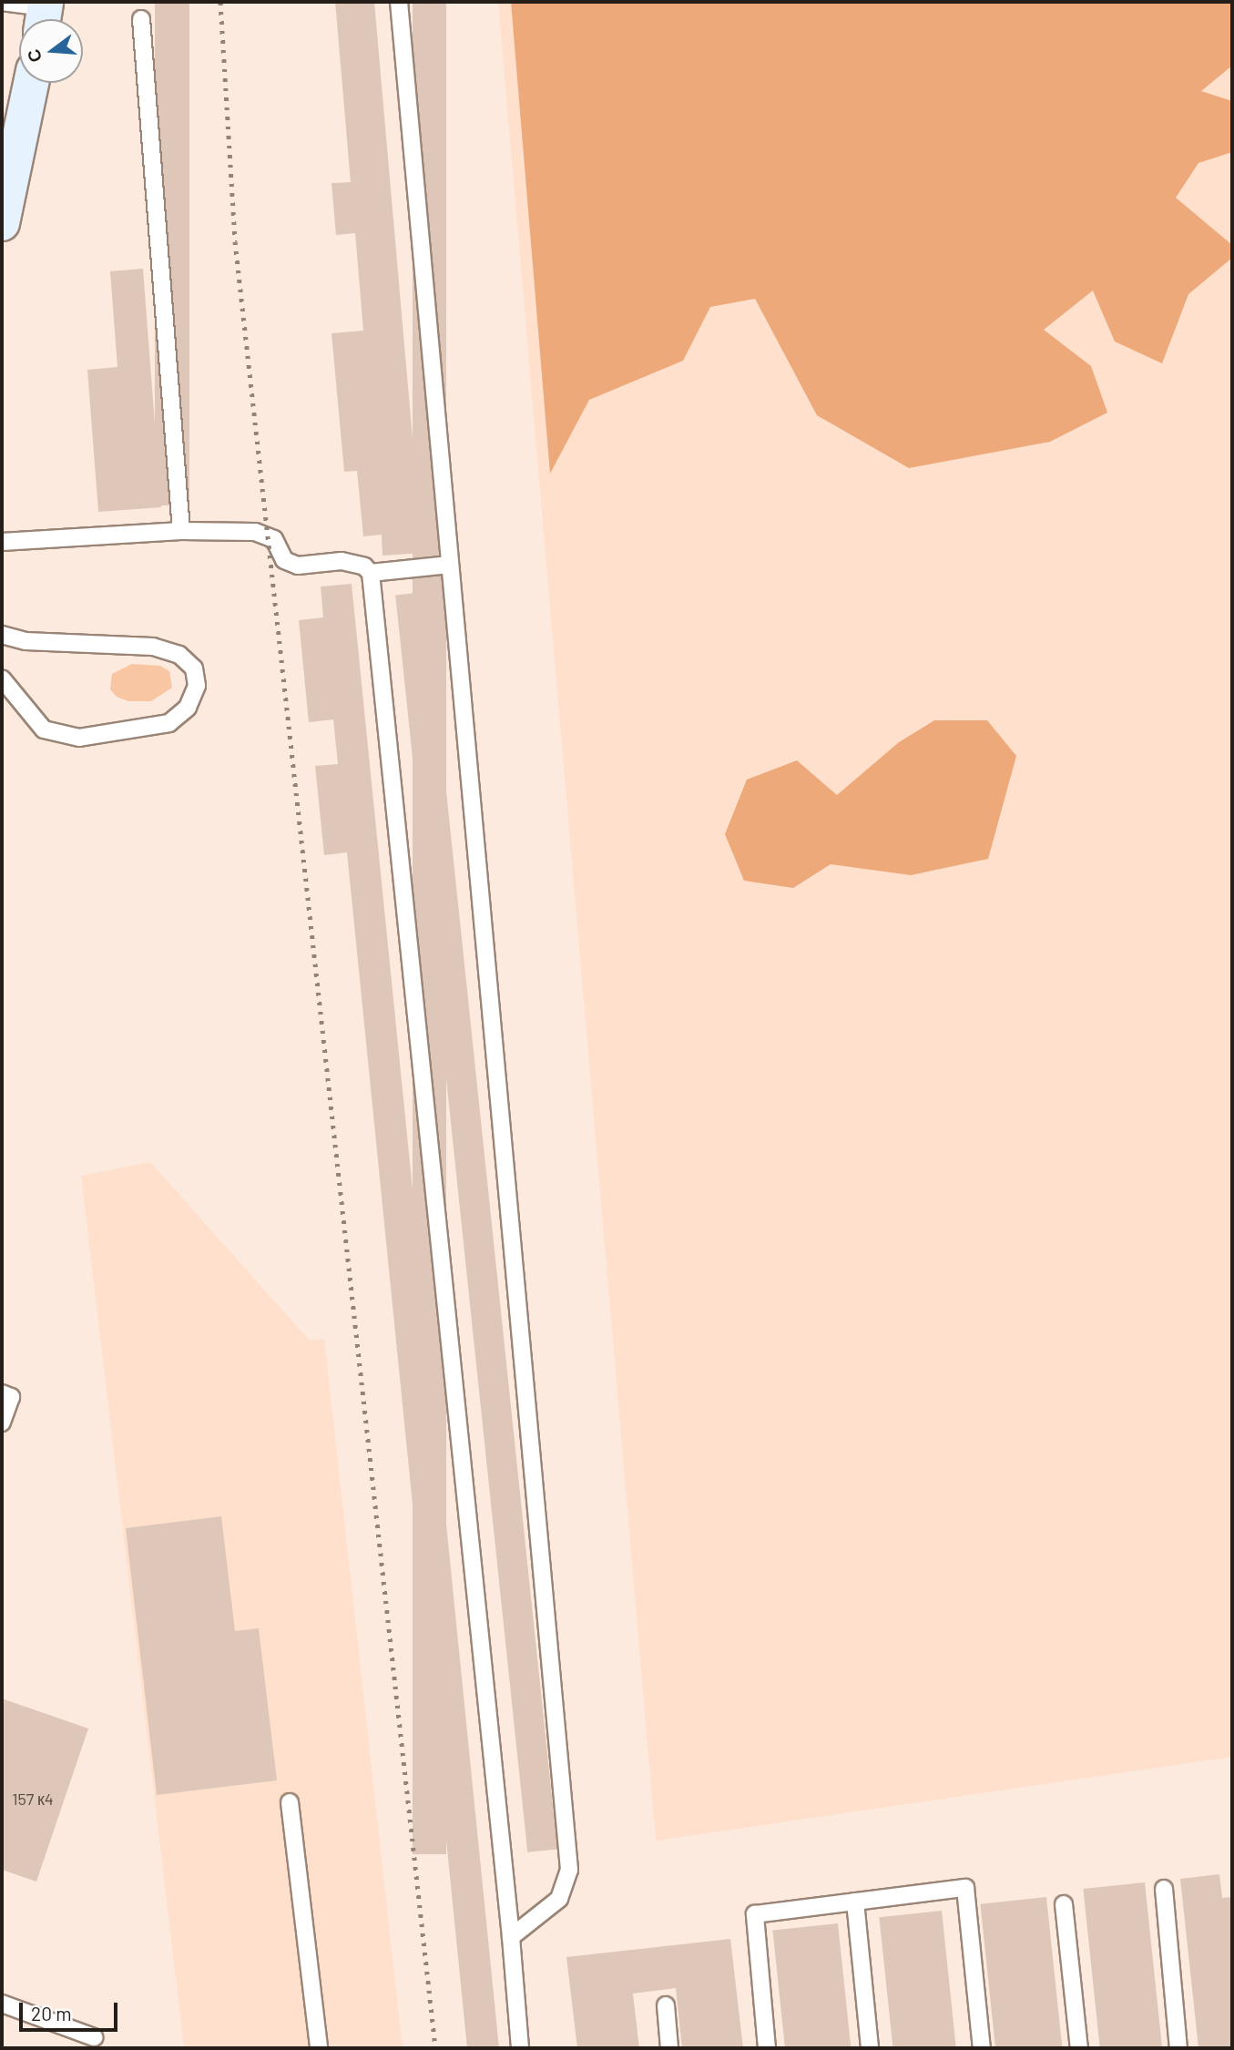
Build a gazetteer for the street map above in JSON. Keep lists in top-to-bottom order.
{
  "house_numbers": ["157 к4"],
  "scale_bar": "20 m",
  "north": "left"
}
